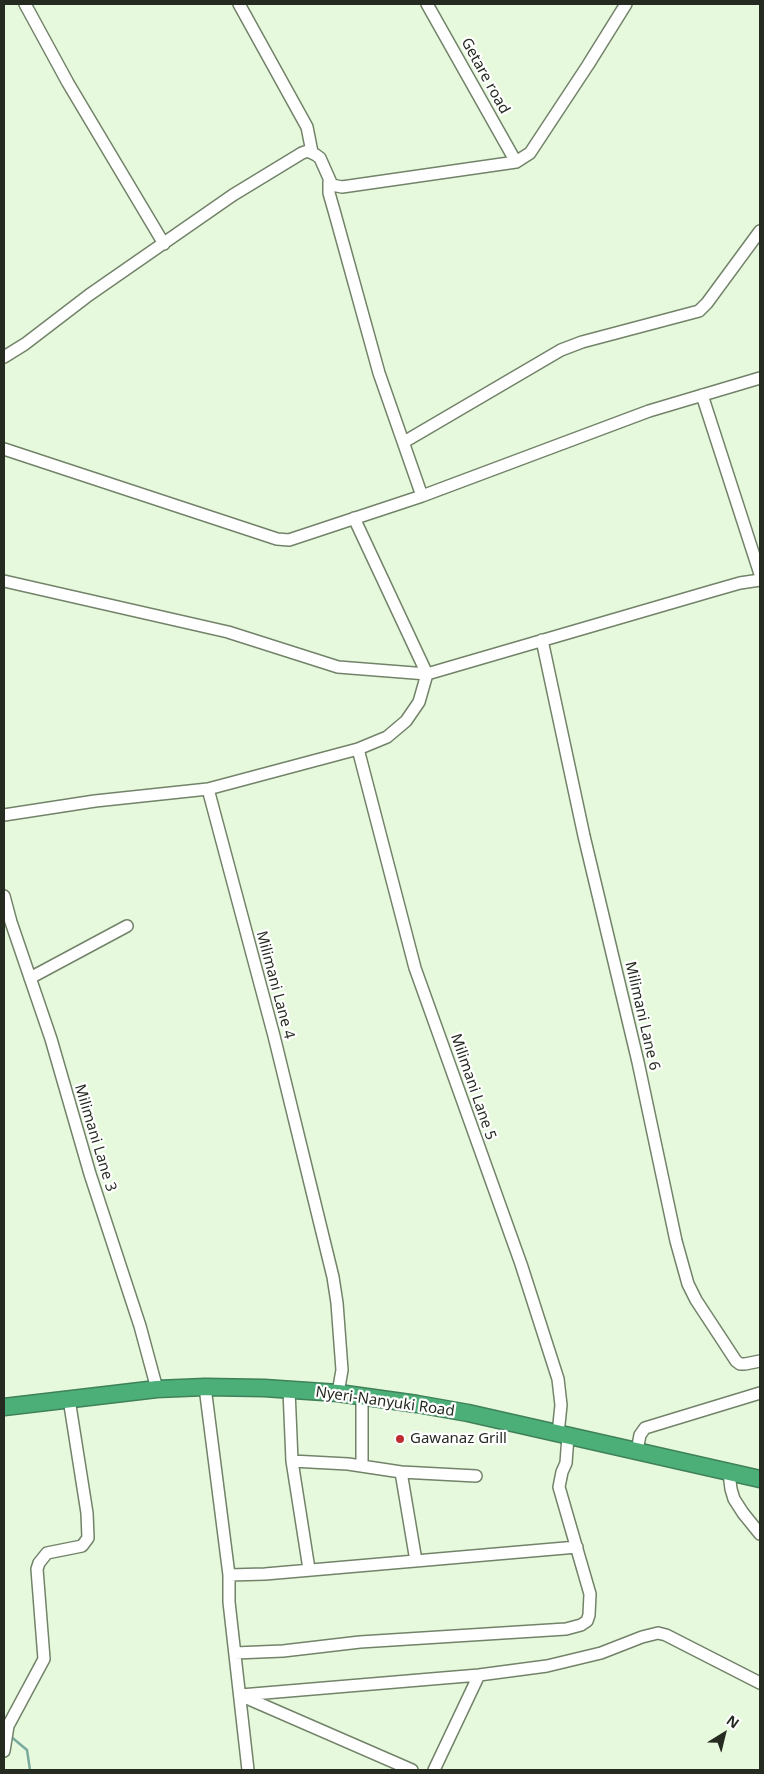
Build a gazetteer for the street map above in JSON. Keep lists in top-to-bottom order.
{
  "streets": {
    "highway": ["Nyeri-Nanyuki Road"],
    "street": [
      "Getare road",
      "Milimani Lane 4",
      "Milimani Lane 6",
      "Milimani Lane 5",
      "Milimani Lane 3"
    ]
  },
  "crossings": [
    ["Milimani Lane 4", "Nyeri-Nanyuki Road"],
    ["Milimani Lane 5", "Nyeri-Nanyuki Road"],
    ["Milimani Lane 3", "Nyeri-Nanyuki Road"]
  ],
  "places": ["Gawanaz Grill"],
  "north": "top right"
}
